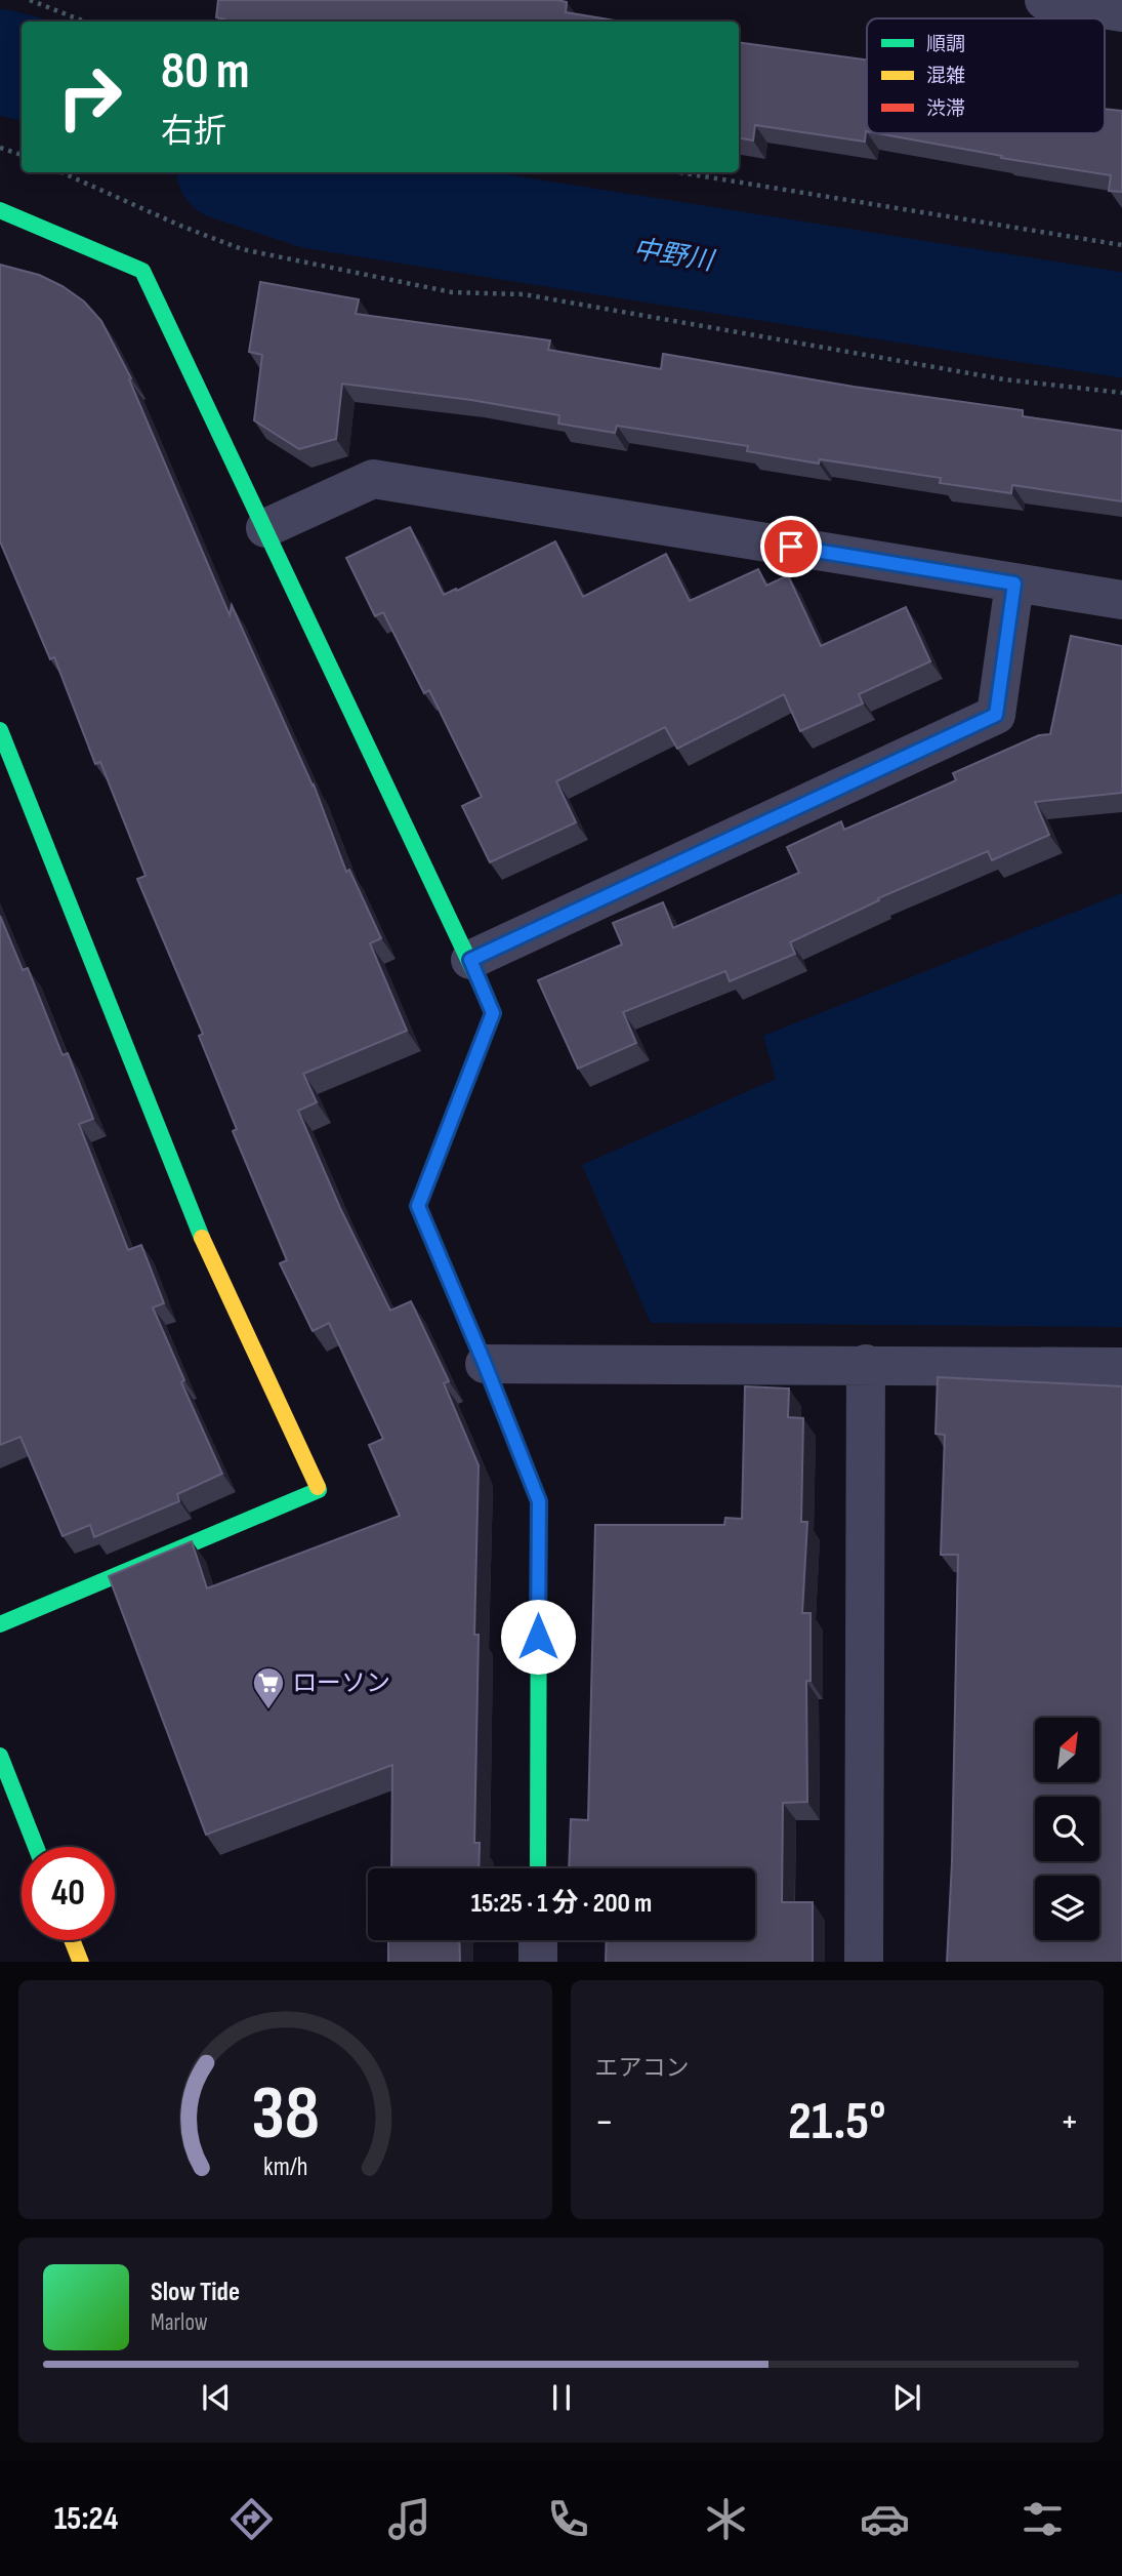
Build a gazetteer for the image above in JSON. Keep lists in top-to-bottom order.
{
  "water": ["中野川"],
  "places": {
    "supermarket": ["ローソン"]
  },
  "legend": ["順調", "混雑", "渋滞"],
  "north": "top right",
  "page": {
    "turn": ["80 m", "右折"],
    "limit": "40",
    "trip": "15:25 · 1 分 · 200 m",
    "tile": "エアコン",
    "heat": ["−", "21.5°", "+"],
    "song": ["Slow Tide", "Marlow"],
    "tabs": "15:24",
    "gauge": ["38", "km/h"]
  }
}
